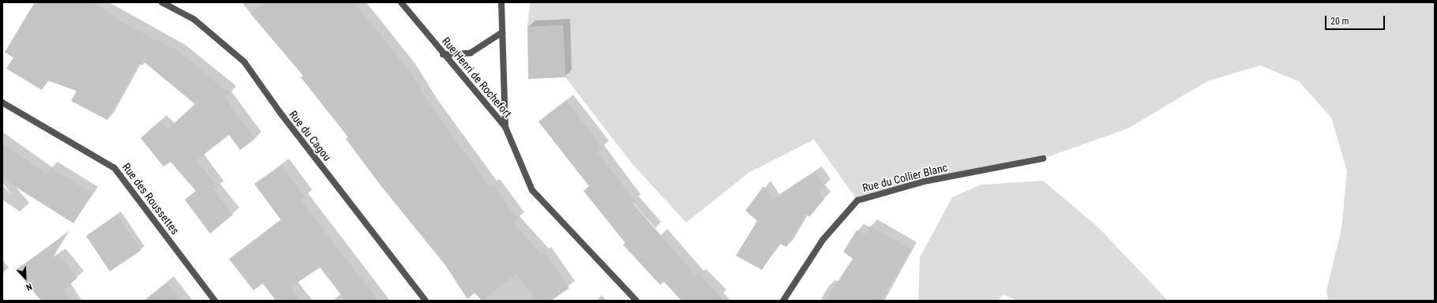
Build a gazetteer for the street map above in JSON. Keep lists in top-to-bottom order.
{
  "streets": {
    "street": [
      "Rue Henri de Rochefort",
      "Rue du Cagou",
      "Rue du Collier Blanc",
      "Rue des Roussettes"
    ]
  },
  "scale_bar": "20 m",
  "north": "bottom right"
}
